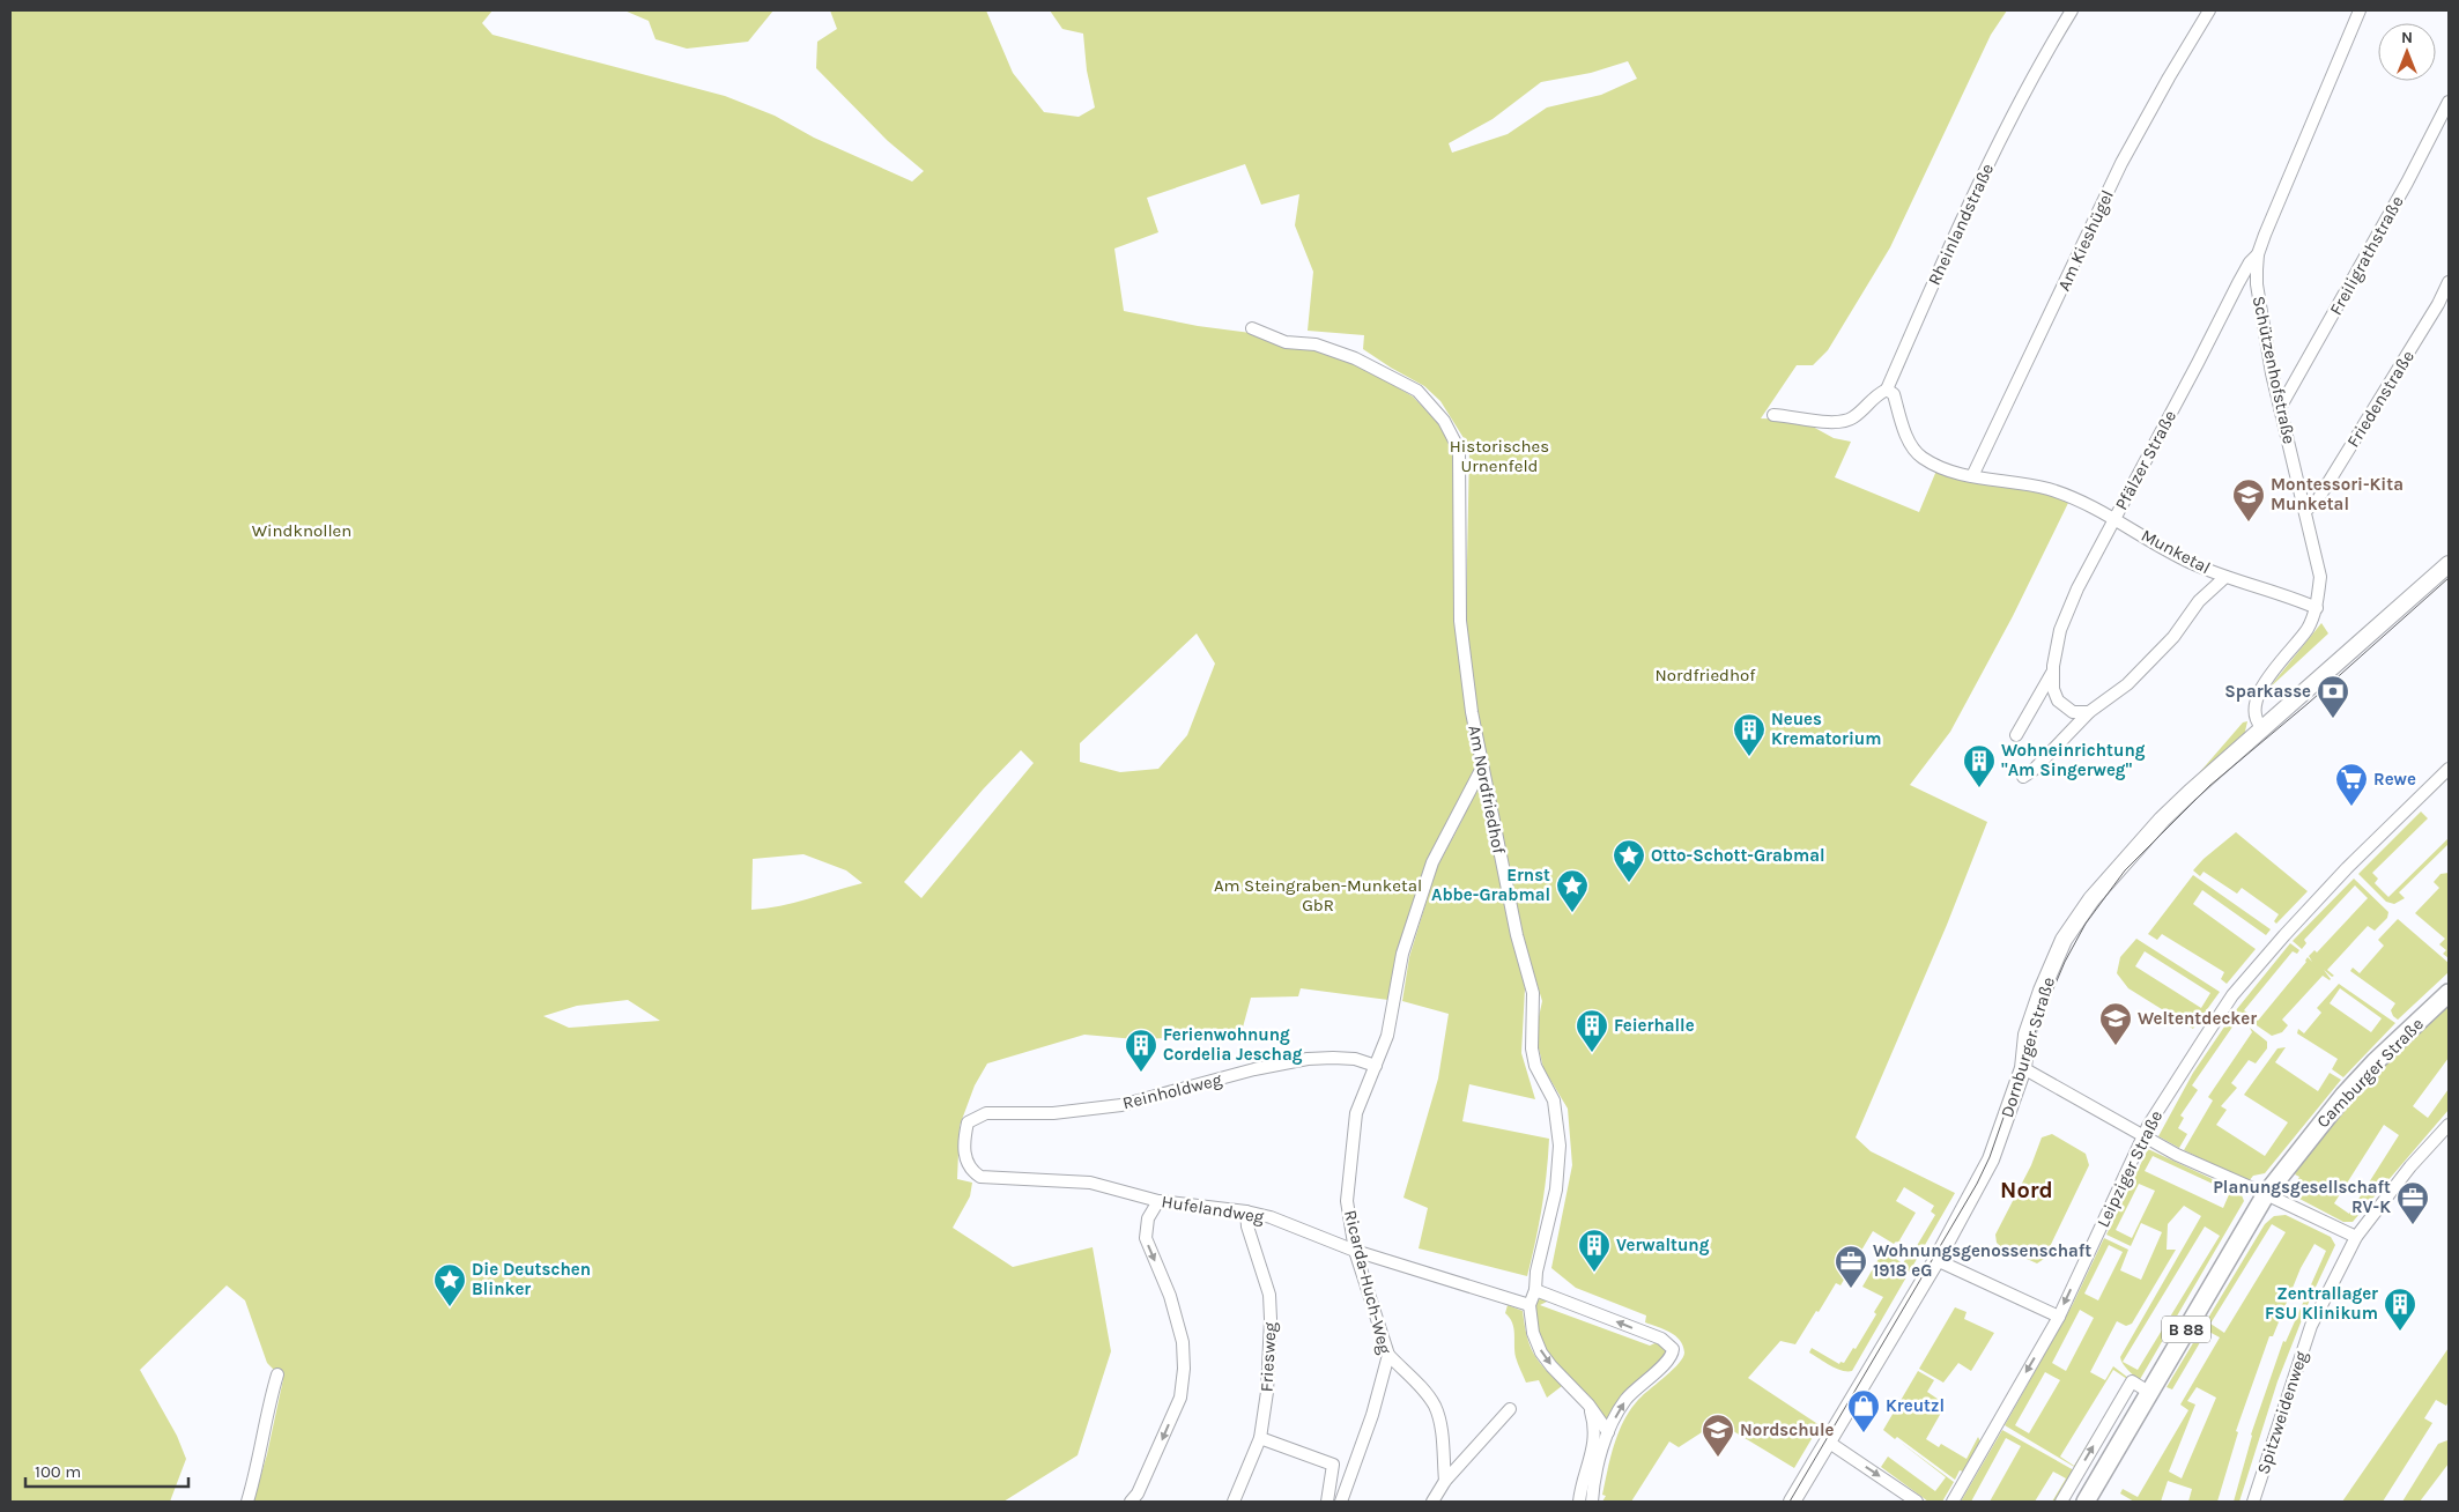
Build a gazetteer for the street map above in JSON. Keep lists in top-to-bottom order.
{
  "streets": {
    "main road": ["Camburger Straße", "B 88"],
    "street": [
      "Rheinlandstraße",
      "Am Kieshügel",
      "Freiligrathstraße",
      "Schützenhofstraße",
      "Friedenstraße",
      "Pfälzer Straße",
      "Munketal",
      "Am Nordfriedhof",
      "Dornburger Straße",
      "Reinholdweg",
      "Leipziger Straße",
      "Hufelandweg",
      "Ricarda-Huch-Weg",
      "Friesweg",
      "Spitzweidenweg"
    ]
  },
  "crossings": [
    ["Rheinlandstraße", "Munketal"],
    ["Am Kieshügel", "Munketal"],
    ["Freiligrathstraße", "Schützenhofstraße"],
    ["Schützenhofstraße", "Friedenstraße"],
    ["Schützenhofstraße", "Pfälzer Straße"],
    ["Schützenhofstraße", "Munketal"],
    ["Schützenhofstraße", "Dornburger Straße"],
    ["Pfälzer Straße", "Munketal"],
    ["Am Nordfriedhof", "Ricarda-Huch-Weg"],
    ["Reinholdweg", "Hufelandweg"],
    ["Reinholdweg", "Ricarda-Huch-Weg"],
    ["Hufelandweg", "Ricarda-Huch-Weg"],
    ["Hufelandweg", "Friesweg"]
  ],
  "one_way": ["Leipziger Straße"],
  "districts": ["Nord"],
  "parks": [
    "Historisches Urnenfeld",
    "Windknollen",
    "Nordfriedhof",
    "Am Steingraben-Munketal GbR"
  ],
  "places": {
    "school or university": ["Montessori-Kita Munketal", "Weltentdecker", "Nordschule"],
    "bank": ["Sparkasse"],
    "building": [
      "Neues Krematorium",
      "Wohneinrichtung \"Am Singerweg\"",
      "Feierhalle",
      "Ferienwohnung Cordelia Jeschag",
      "Verwaltung",
      "Zentrallager FSU Klinikum"
    ],
    "supermarket": ["Rewe"],
    "place": ["Otto-Schott-Grabmal", "Ernst Abbe-Grabmal", "Die Deutschen Blinker"],
    "office": ["Planungsgesellschaft RV-K", "Wohnungsgenossenschaft 1918 eG"],
    "shop": ["Kreutzl"]
  },
  "scale_bar": "100 m",
  "north": "top"
}
